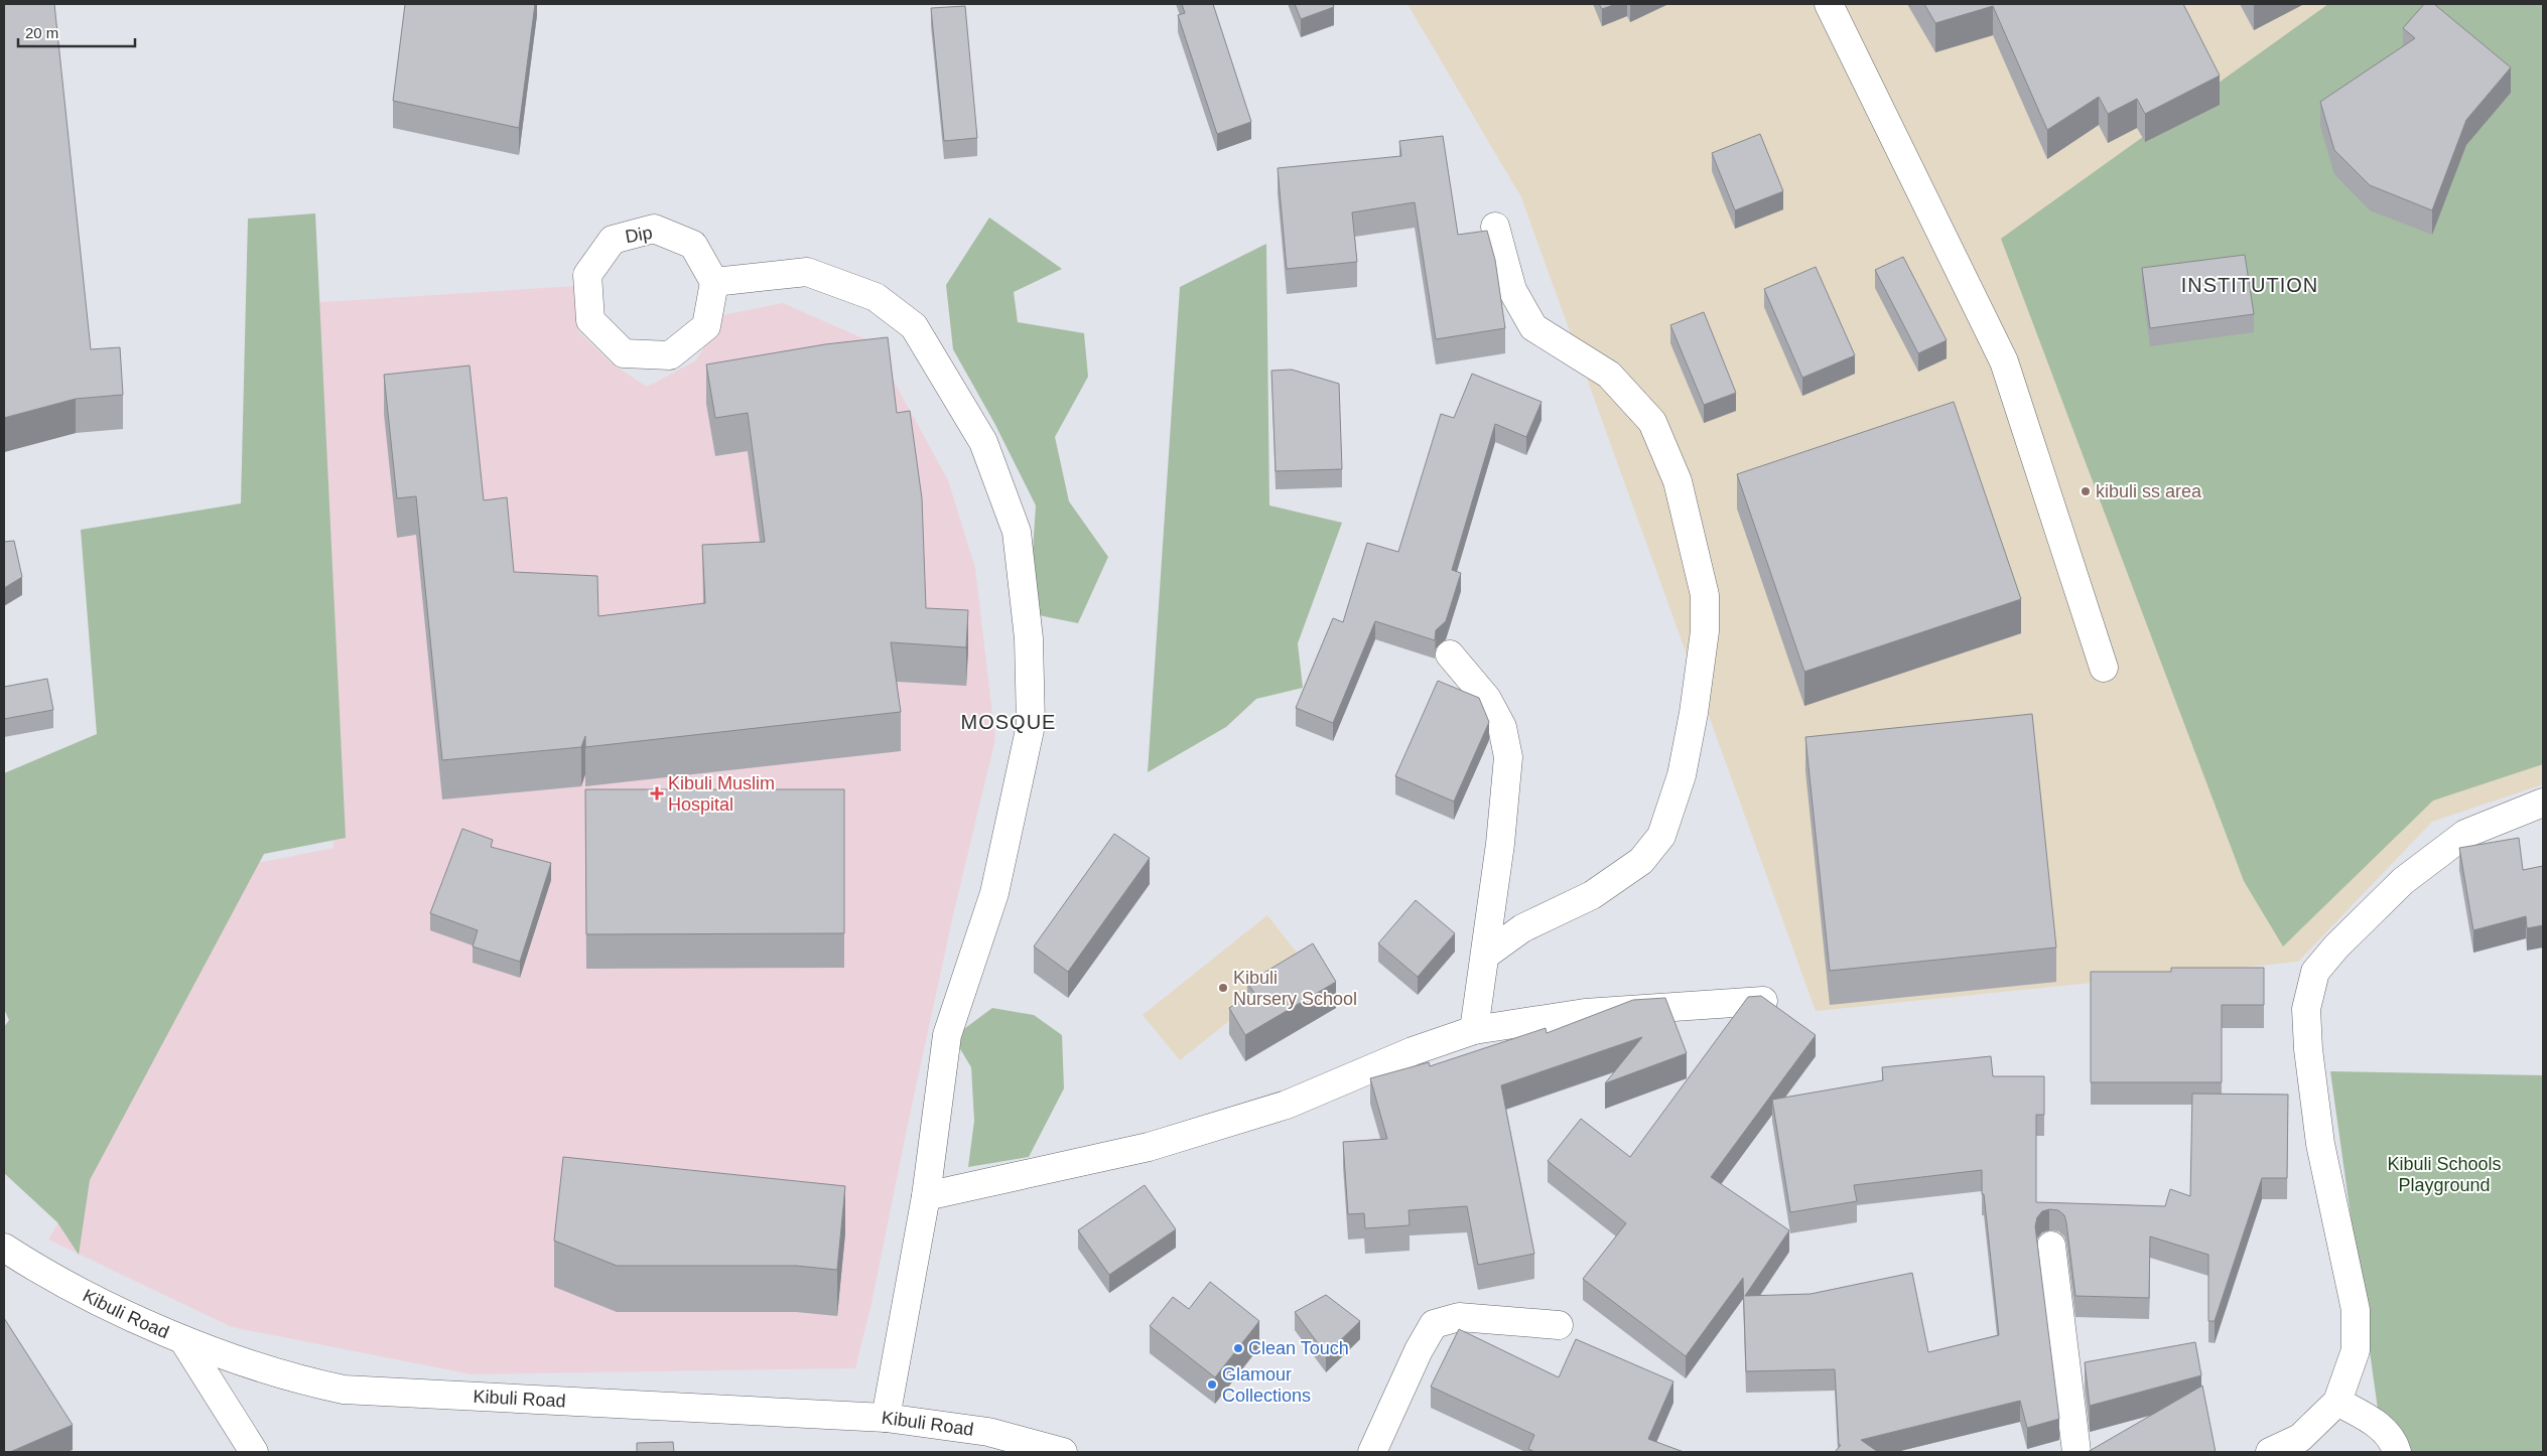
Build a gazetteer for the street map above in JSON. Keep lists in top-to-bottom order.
{
  "streets": {
    "street": ["Dip", "Kibuli Road"]
  },
  "districts": ["INSTITUTION", "MOSQUE"],
  "parks": ["Kibuli Schools Playground"],
  "places": {
    "other": [
      "kibuli ss area",
      "Kibuli Nursery School",
      "Clean Touch",
      "Glamour Collections"
    ],
    "health": ["Kibuli Muslim Hospital"]
  },
  "scale_bar": "20 m"
}
